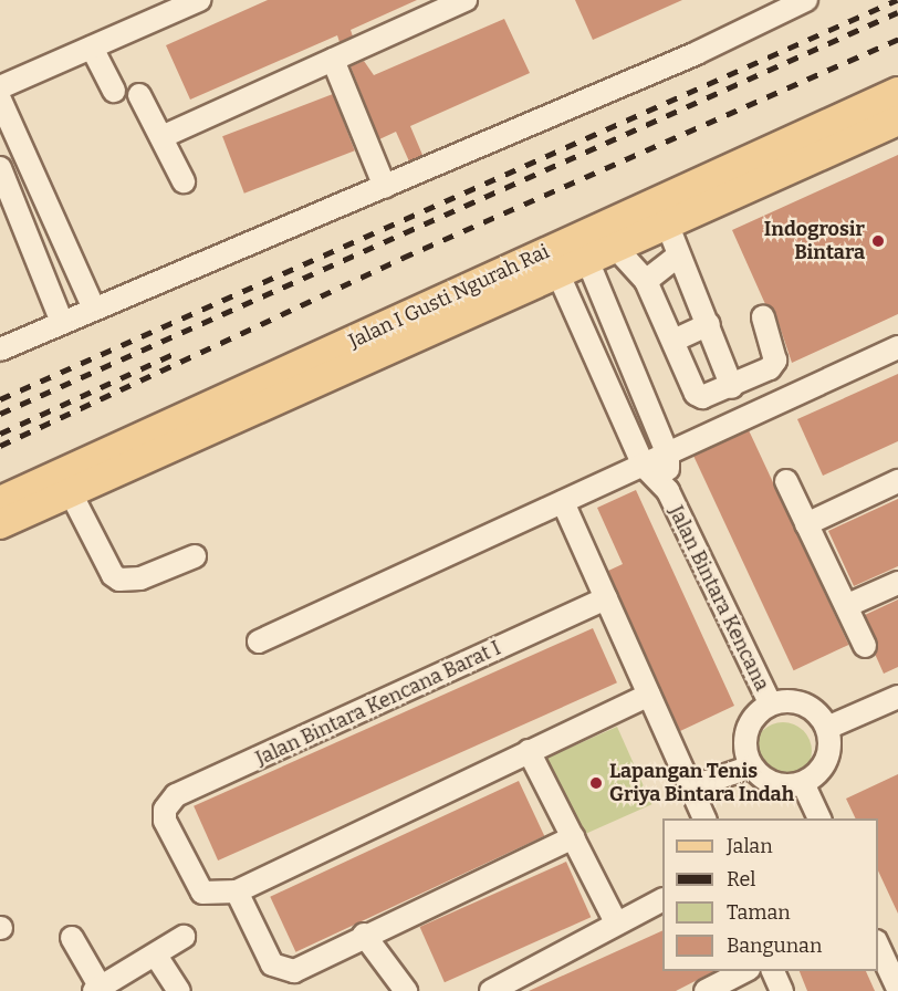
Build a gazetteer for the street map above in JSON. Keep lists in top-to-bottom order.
{
  "streets": {
    "main road": ["Jalan I Gusti Ngurah Rai"],
    "street": ["Jalan Bintara Kencana", "Jalan Bintara Kencana Barat I"]
  },
  "crossings": [
    ["Jalan I Gusti Ngurah Rai", "Jalan Bintara Kencana"]
  ],
  "places": ["Indogrosir Bintara", "Lapangan Tenis Griya Bintara Indah"],
  "legend": [
    "Jalan",
    "Rel",
    "Taman",
    "Bangunan"
  ]
}
